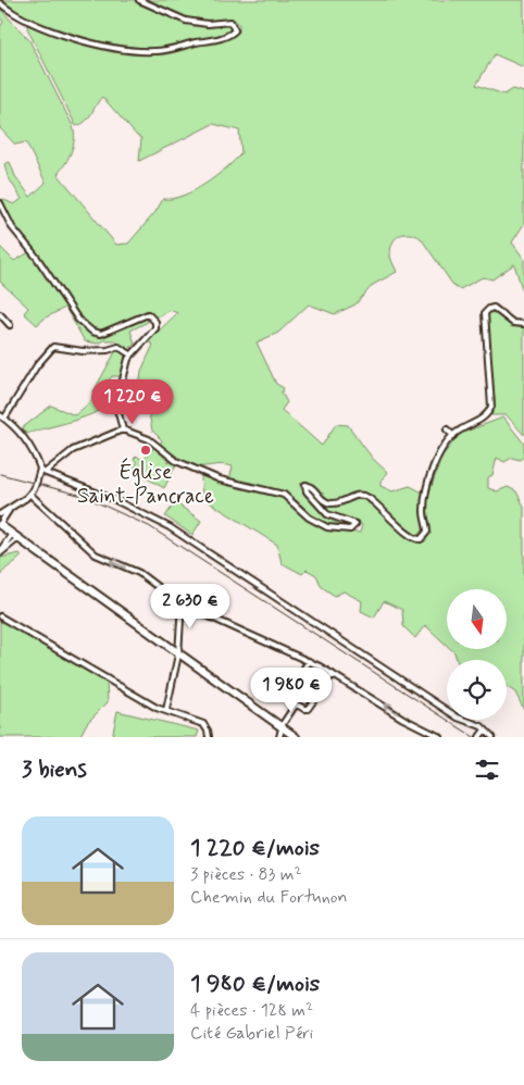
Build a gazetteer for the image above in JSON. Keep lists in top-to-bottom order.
{
  "places": ["Église Saint-Pancrace"],
  "north": "bottom",
  "page": {
    "price": ["1 220 €", "2 630 €", "1 980 €"],
    "heading": "3 biens",
    "list": [
      {
        "name": "1 220 €/mois",
        "note": "3 pièces · 83 m² · Chemin du Fortunon"
      },
      {
        "name": "1 980 €/mois",
        "note": "4 pièces · 128 m² · Cité Gabriel Péri"
      }
    ]
  }
}
